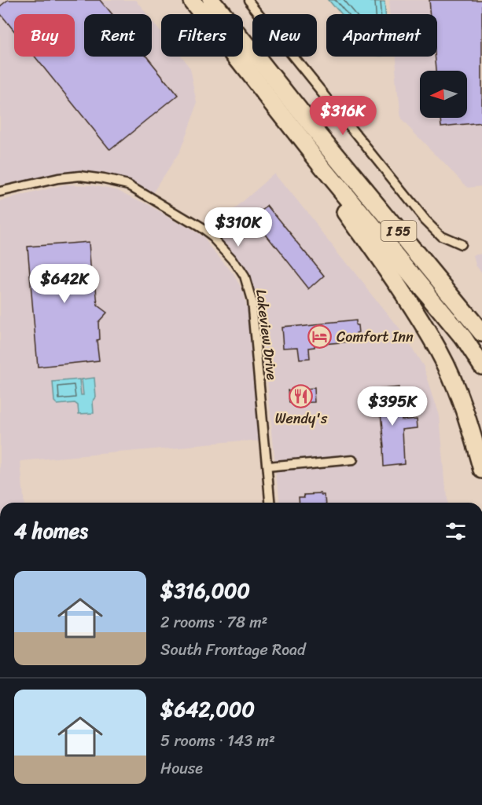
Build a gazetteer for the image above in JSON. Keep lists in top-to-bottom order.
{
  "streets": {
    "highway": ["I 55"],
    "street": ["Lakeview Drive"]
  },
  "places": {
    "hotel": ["Comfort Inn"],
    "restaurant": ["Wendy's"]
  },
  "north": "left",
  "page": {
    "chip": [
      "Buy",
      "Rent",
      "Filters",
      "New",
      "Apartment"
    ],
    "price": [
      "$316K",
      "$310K",
      "$642K",
      "$395K"
    ],
    "heading": "4 homes",
    "list": [
      {
        "name": "$316,000",
        "note": "2 rooms · 78 m² · South Frontage Road"
      },
      {
        "name": "$642,000",
        "note": "5 rooms · 143 m² · House"
      }
    ]
  }
}
